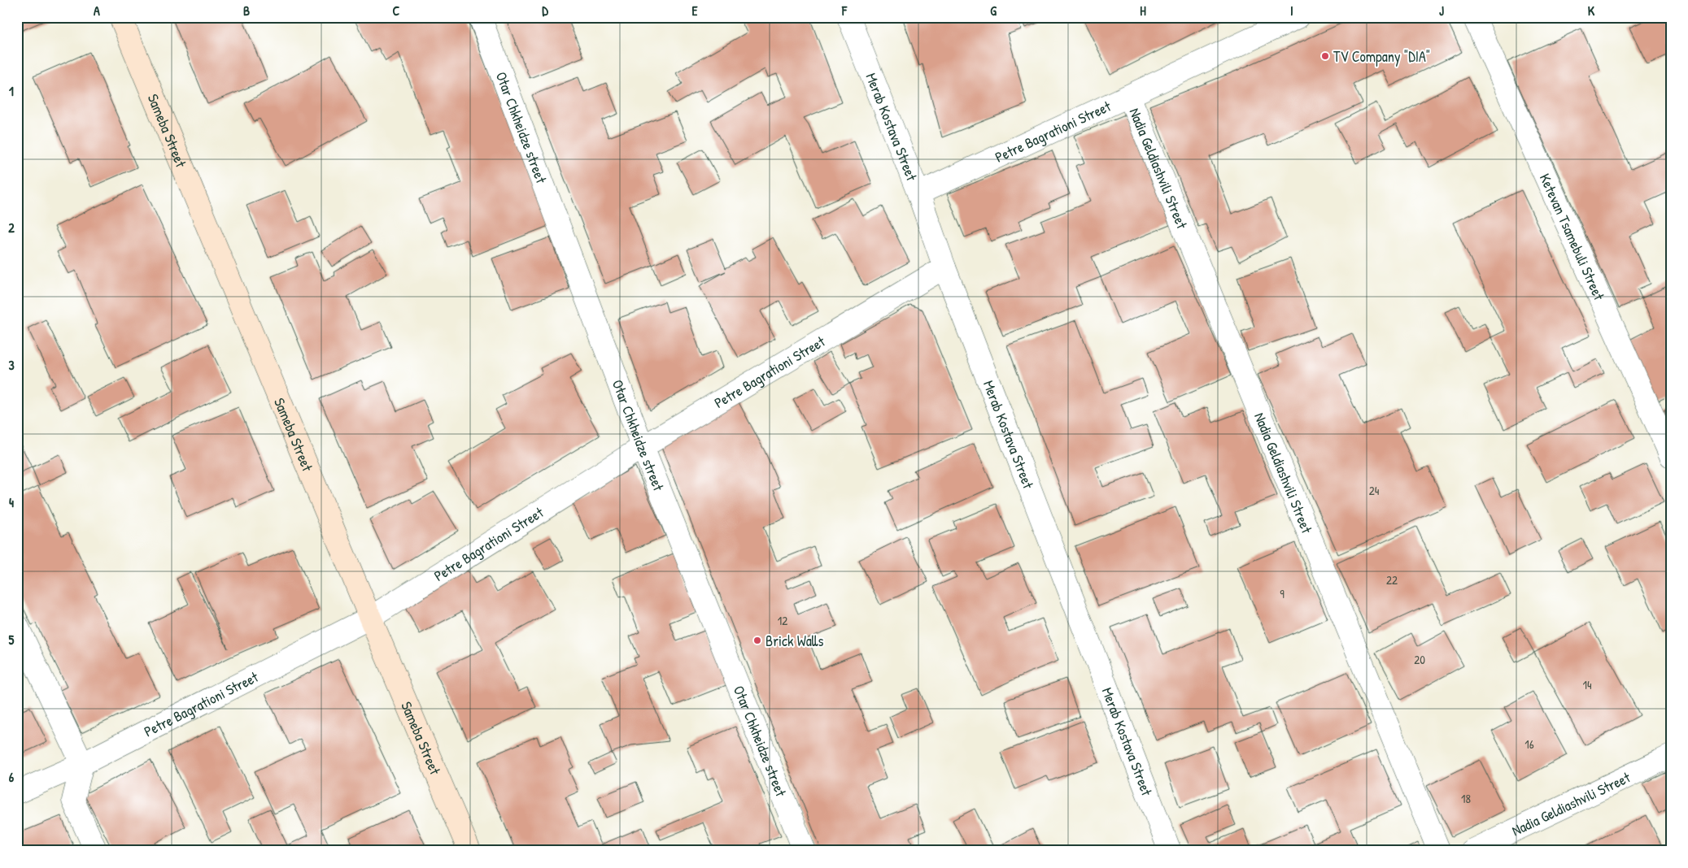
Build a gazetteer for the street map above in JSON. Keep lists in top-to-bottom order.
{
  "streets": {
    "street": [
      "Merab Kostava Street",
      "Otar Chkheidze street",
      "Sameba Street",
      "Petre Bagrationi Street",
      "Nadia Geldiashvili Street",
      "Ketevan Tsamebuli Street"
    ]
  },
  "crossings": [
    ["Merab Kostava Street", "Petre Bagrationi Street"],
    ["Otar Chkheidze street", "Petre Bagrationi Street"],
    ["Sameba Street", "Petre Bagrationi Street"],
    ["Petre Bagrationi Street", "Nadia Geldiashvili Street"]
  ],
  "places": ["TV Company \"DIA\"", "Brick Walls"],
  "house_numbers": [
    "24",
    "22",
    "9",
    "12",
    "20",
    "14",
    "16",
    "18"
  ],
  "grid": {
    "columns": [
      "A",
      "B",
      "C",
      "D",
      "E",
      "F",
      "G",
      "H",
      "I",
      "J",
      "K"
    ],
    "rows": [
      "1",
      "2",
      "3",
      "4",
      "5",
      "6"
    ]
  }
}
